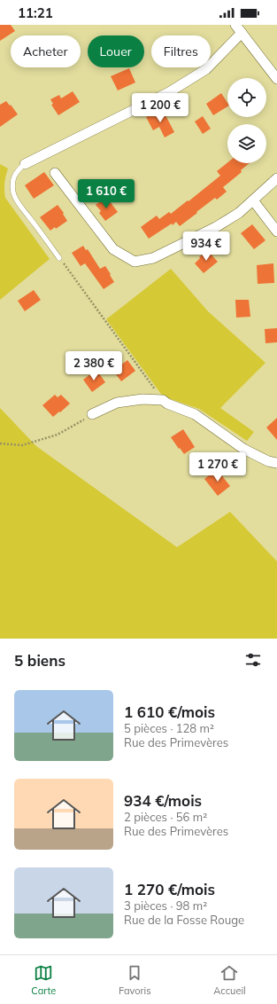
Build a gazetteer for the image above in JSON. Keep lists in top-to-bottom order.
{
  "page": {
    "status": "11:21",
    "chip": ["Acheter", "Louer", "Filtres"],
    "price": [
      "1 200 €",
      "1 610 €",
      "934 €",
      "2 380 €",
      "1 270 €"
    ],
    "heading": "5 biens",
    "list": [
      {
        "name": "1 610 €/mois",
        "note": "5 pièces · 128 m² · Rue des Primevères"
      },
      {
        "name": "934 €/mois",
        "note": "2 pièces · 56 m² · Rue des Primevères"
      },
      {
        "name": "1 270 €/mois",
        "note": "3 pièces · 98 m² · Rue de la Fosse Rouge"
      }
    ],
    "tabs": ["Carte", "Favoris", "Accueil"]
  }
}
